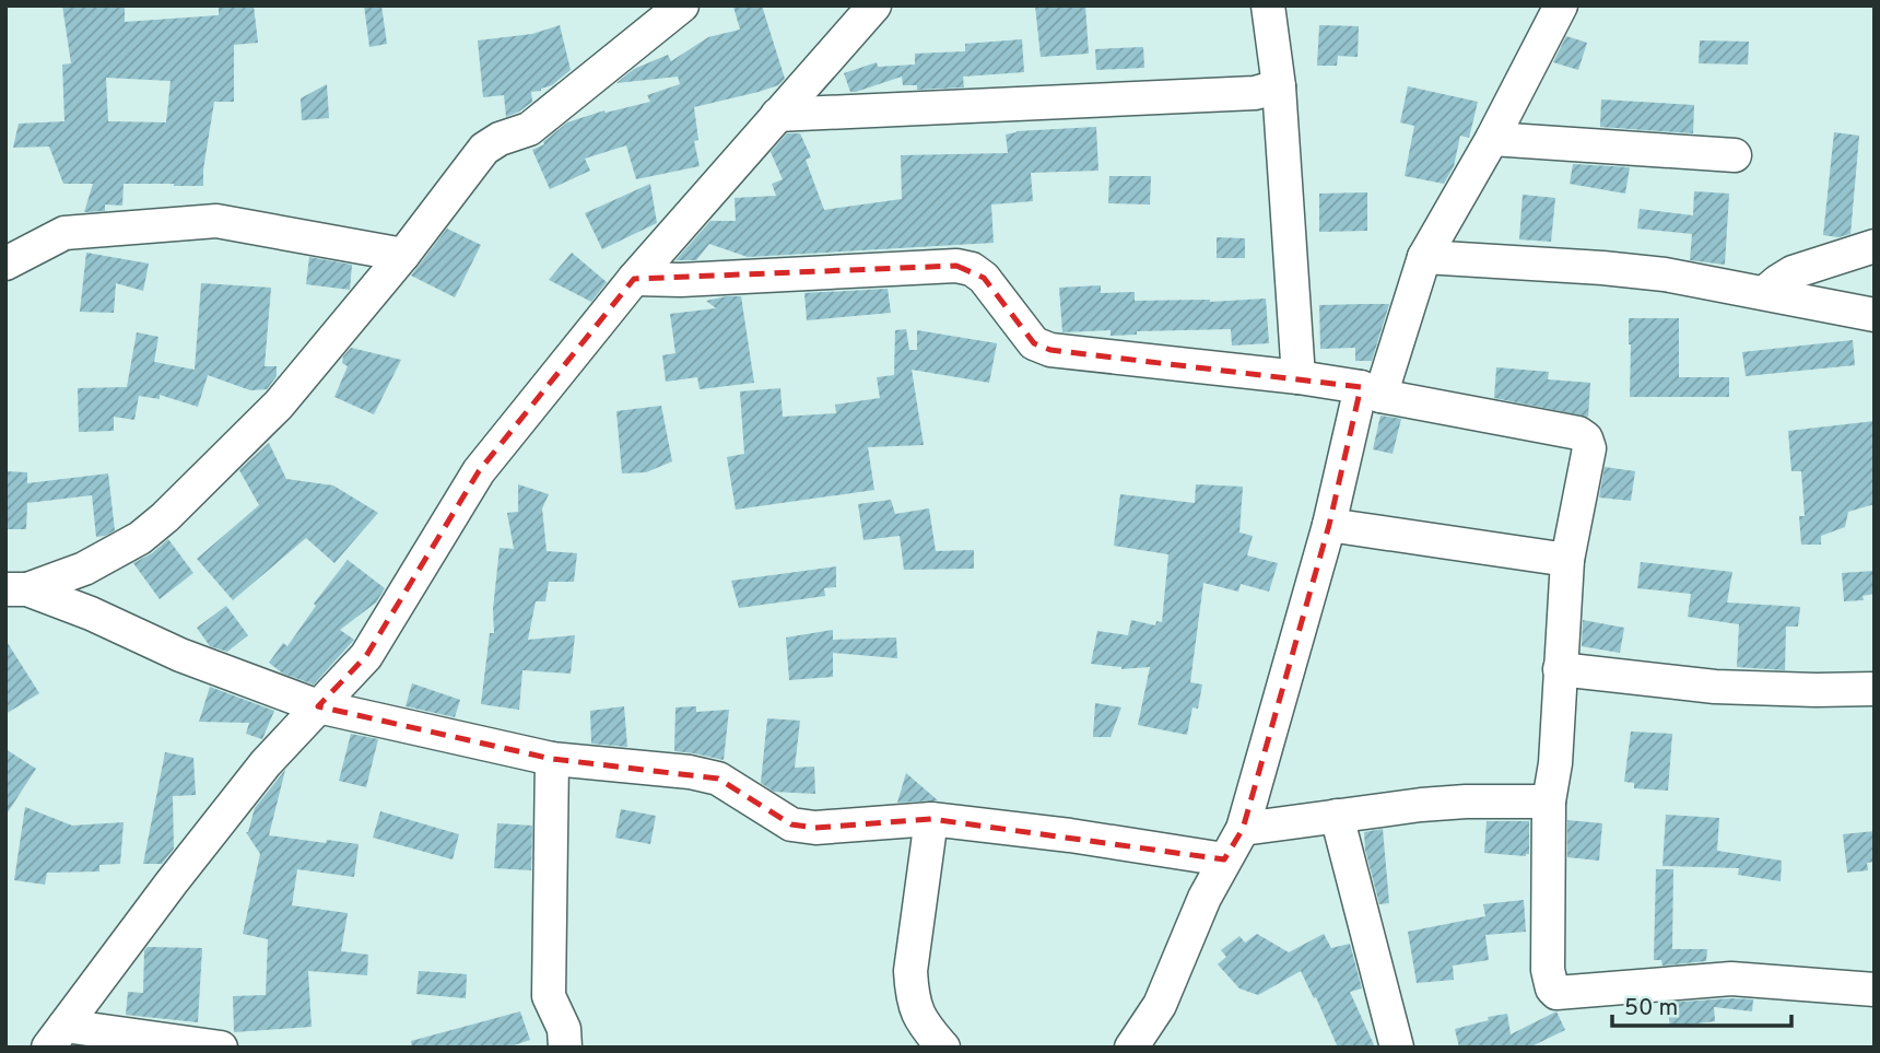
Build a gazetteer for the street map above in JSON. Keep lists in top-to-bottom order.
{
  "scale_bar": "50 m"
}
